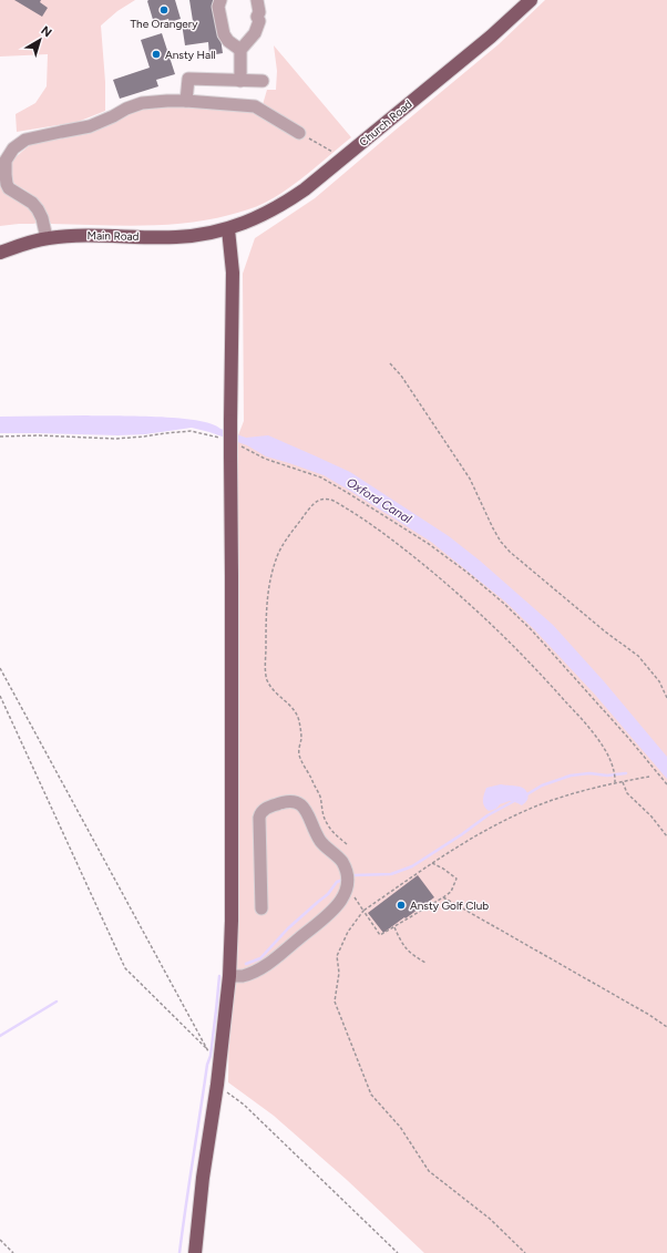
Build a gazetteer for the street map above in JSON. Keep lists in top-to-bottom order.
{
  "streets": {
    "main road": ["Church Road", "Main Road"]
  },
  "crossings": [
    ["Church Road", "Main Road"]
  ],
  "water": ["Oxford Canal"],
  "places": ["The Orangery", "Ansty Hall", "Ansty Golf Club"],
  "north": "top right"
}
